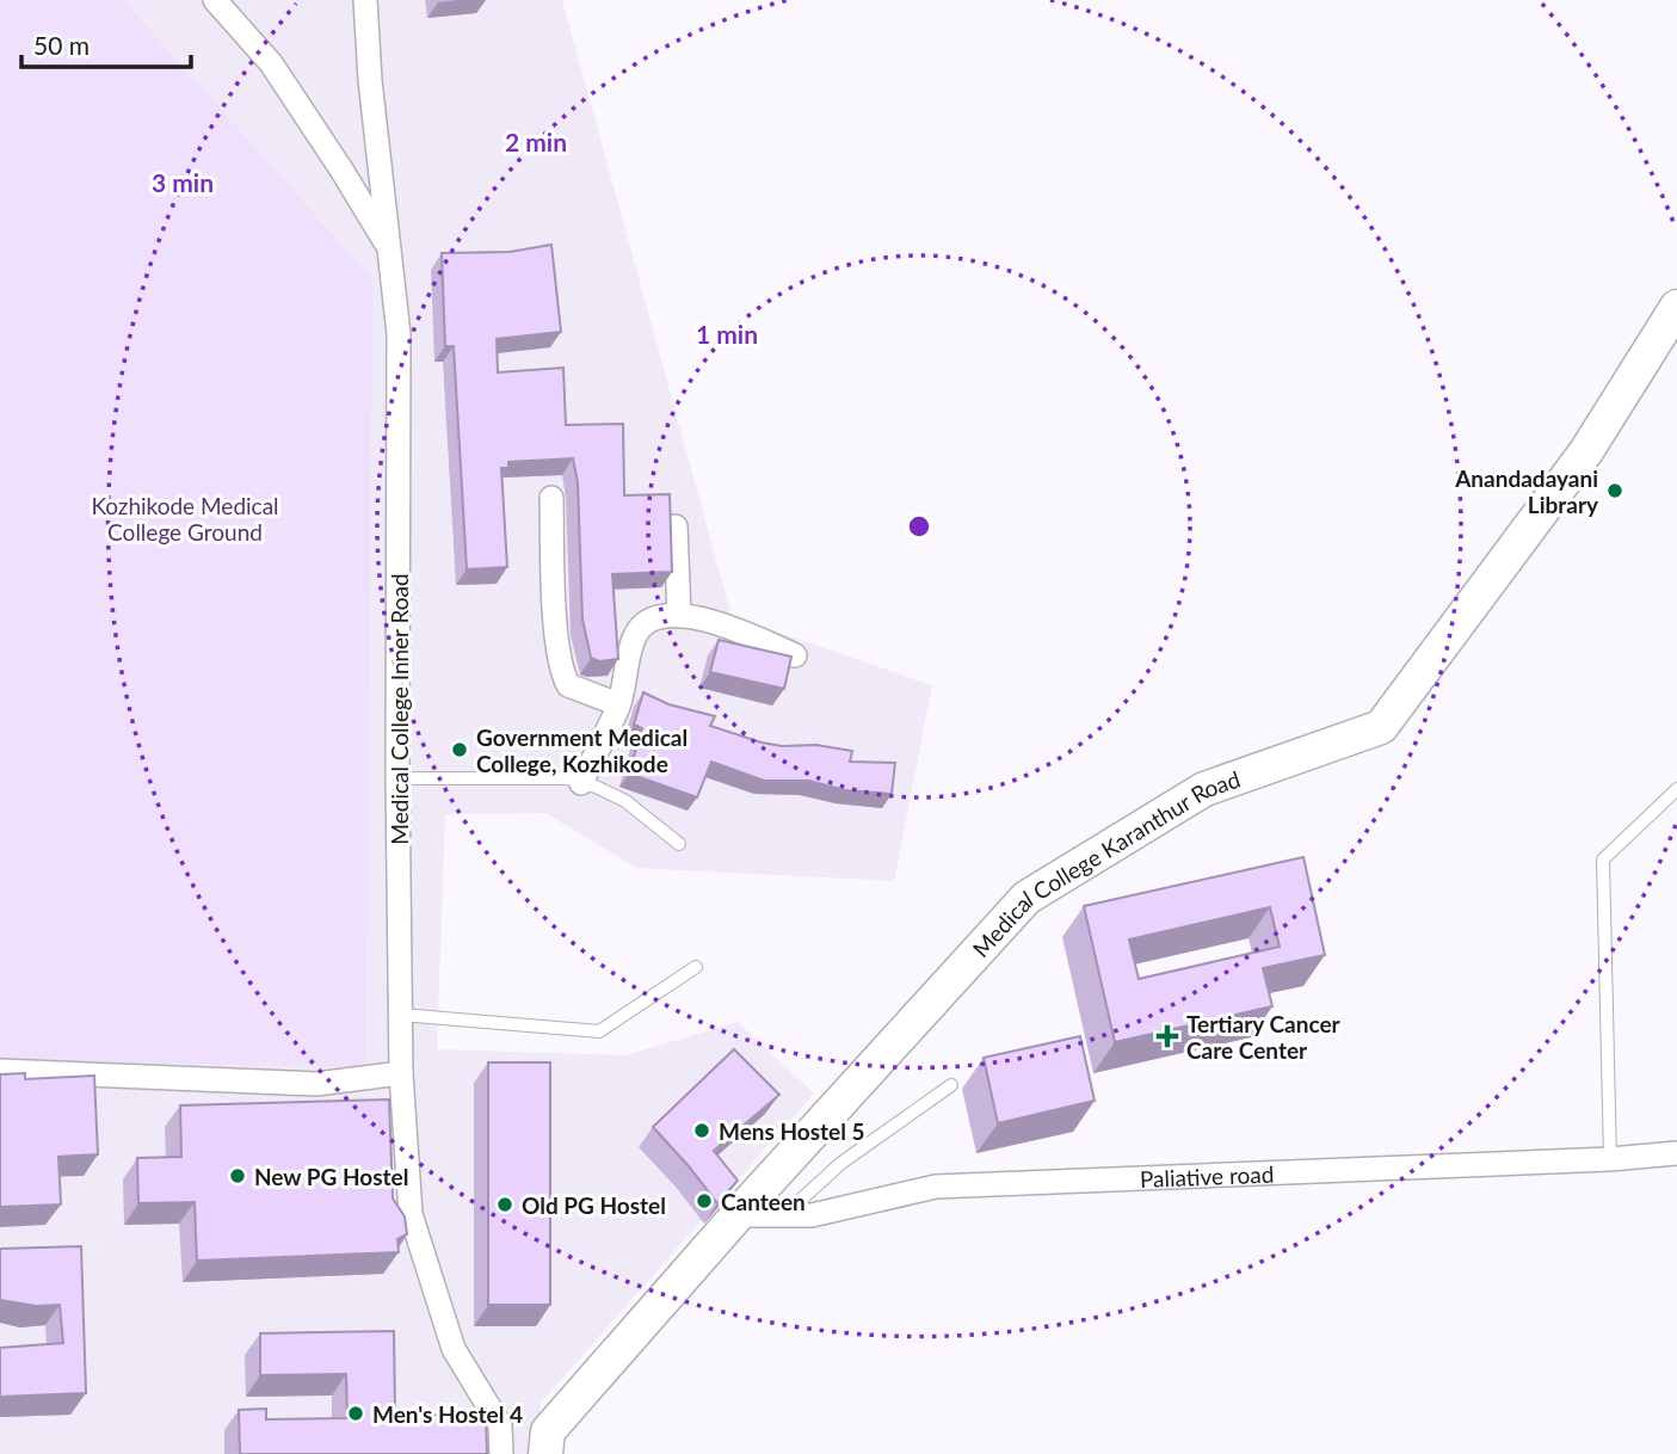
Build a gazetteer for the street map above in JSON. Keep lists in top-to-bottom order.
{
  "streets": {
    "main road": ["Medical College Karanthur Road"],
    "street": ["Medical College Inner Road", "Paliative road"]
  },
  "crossings": [
    ["Medical College Karanthur Road", "Paliative road"]
  ],
  "parks": ["Kozhikode Medical College Ground"],
  "places": {
    "other": [
      "Anandadayani Library",
      "Government Medical College, Kozhikode",
      "Mens Hostel 5",
      "New PG Hostel",
      "Canteen",
      "Old PG Hostel",
      "Men's Hostel 4"
    ],
    "health": ["Tertiary Cancer Care Center"]
  },
  "scale_bar": "50 m",
  "rings": ["2 min", "3 min", "1 min"]
}
